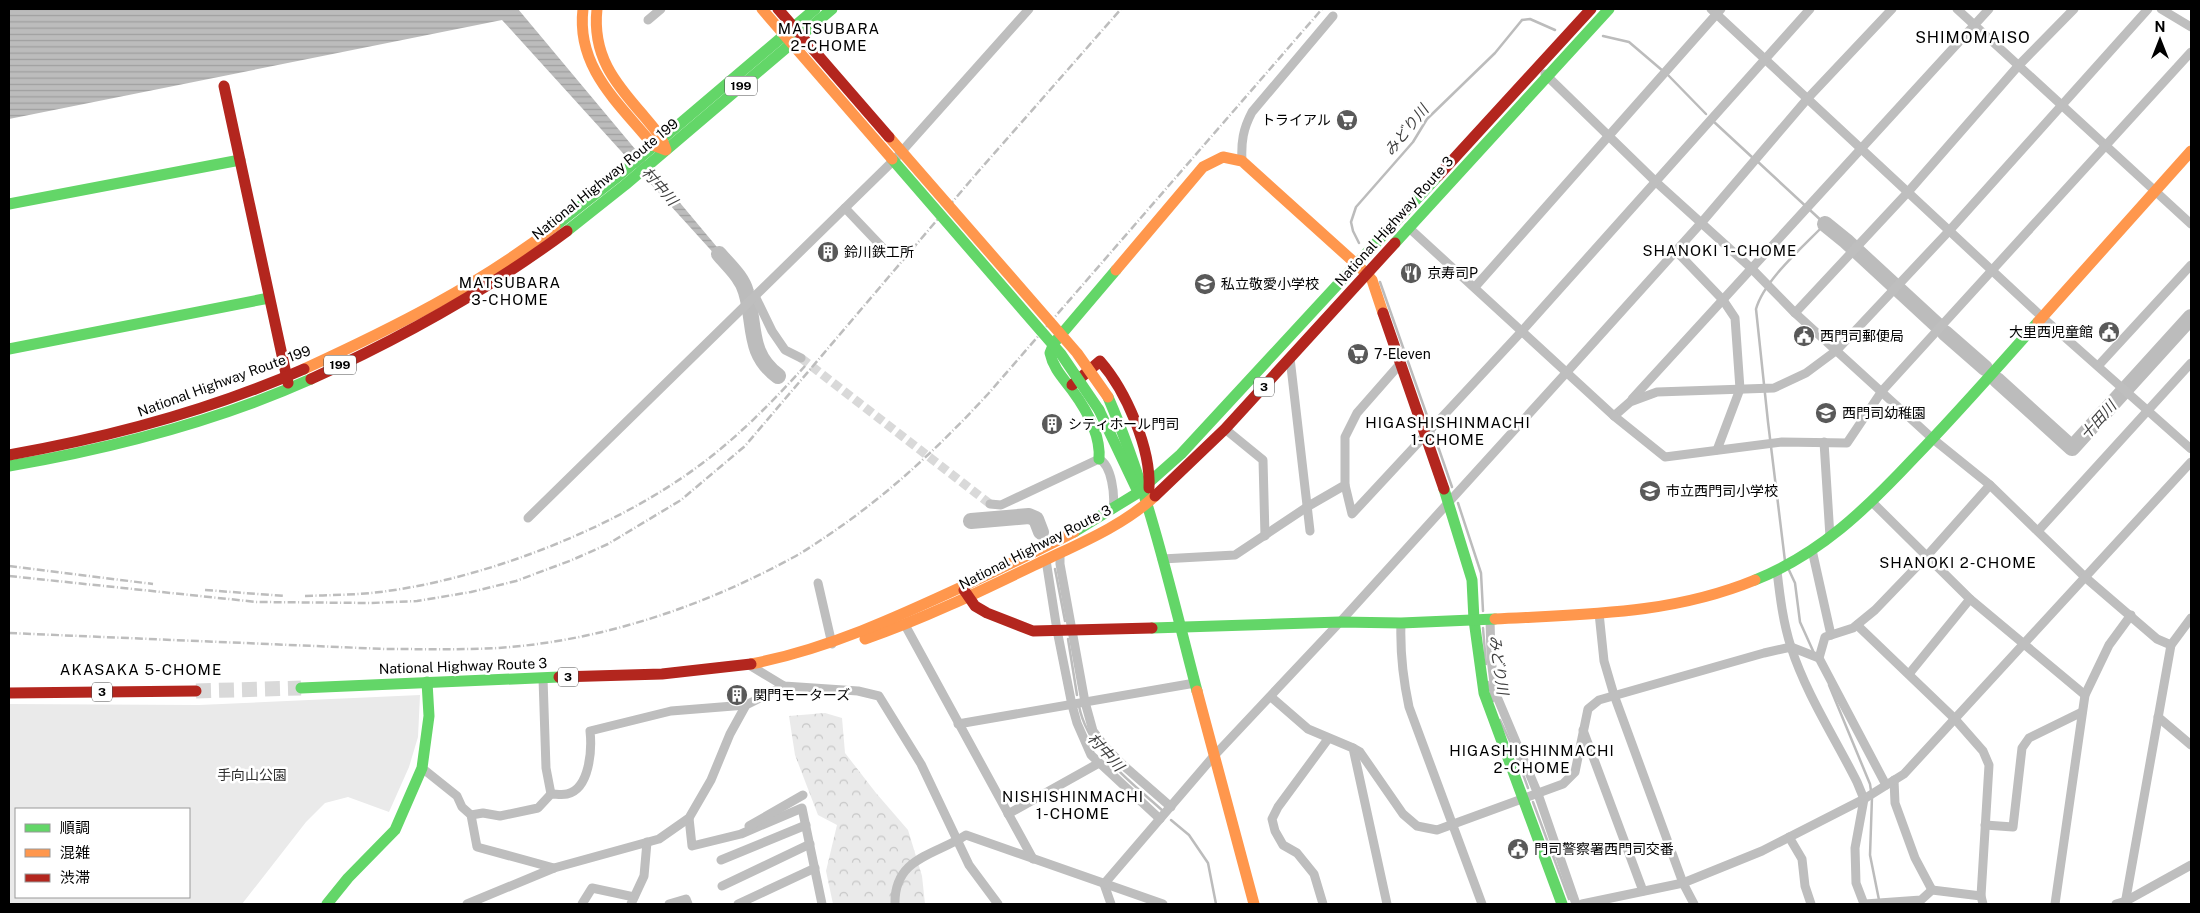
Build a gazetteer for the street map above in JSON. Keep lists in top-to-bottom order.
{
  "streets": {
    "main road": [
      "199",
      "National Highway Route 199",
      "National Highway Route 3",
      "3"
    ]
  },
  "districts": [
    "MATSUBARA 2-CHOME",
    "SHIMOMAISO",
    "SHANOKI 1-CHOME",
    "MATSUBARA 3-CHOME",
    "HIGASHISHINMACHI 1-CHOME",
    "SHANOKI 2-CHOME",
    "AKASAKA 5-CHOME",
    "HIGASHISHINMACHI 2-CHOME",
    "NISHISHINMACHI 1-CHOME"
  ],
  "water": ["みどり川", "村中川", "十田川"],
  "parks": ["手向山公園"],
  "places": {
    "supermarket": ["トライアル", "7-Eleven"],
    "building": ["鈴川鉄工所", "シティホール門司", "関門モーターズ"],
    "restaurant": ["京寿司P"],
    "school or university": ["私立敬愛小学校", "西門司幼稚園", "市立西門司小学校"],
    "public building": ["大里西児童館", "西門司郵便局", "門司警察署西門司交番"]
  },
  "legend": ["順調", "混雑", "渋滞"],
  "north": "top"
}
